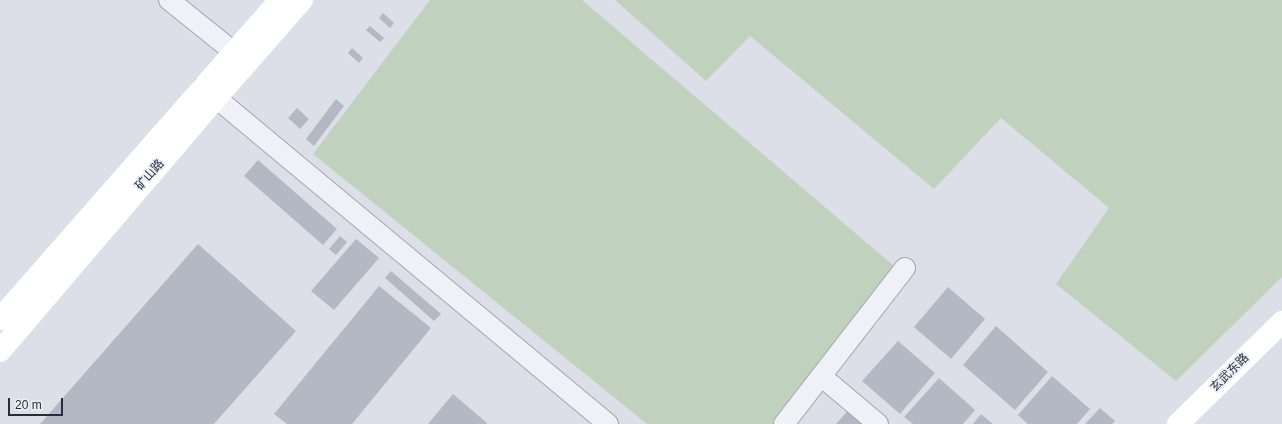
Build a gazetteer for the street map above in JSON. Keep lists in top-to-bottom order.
{
  "streets": {
    "main road": ["矿山路", "玄武东路"]
  },
  "scale_bar": "20 m"
}
